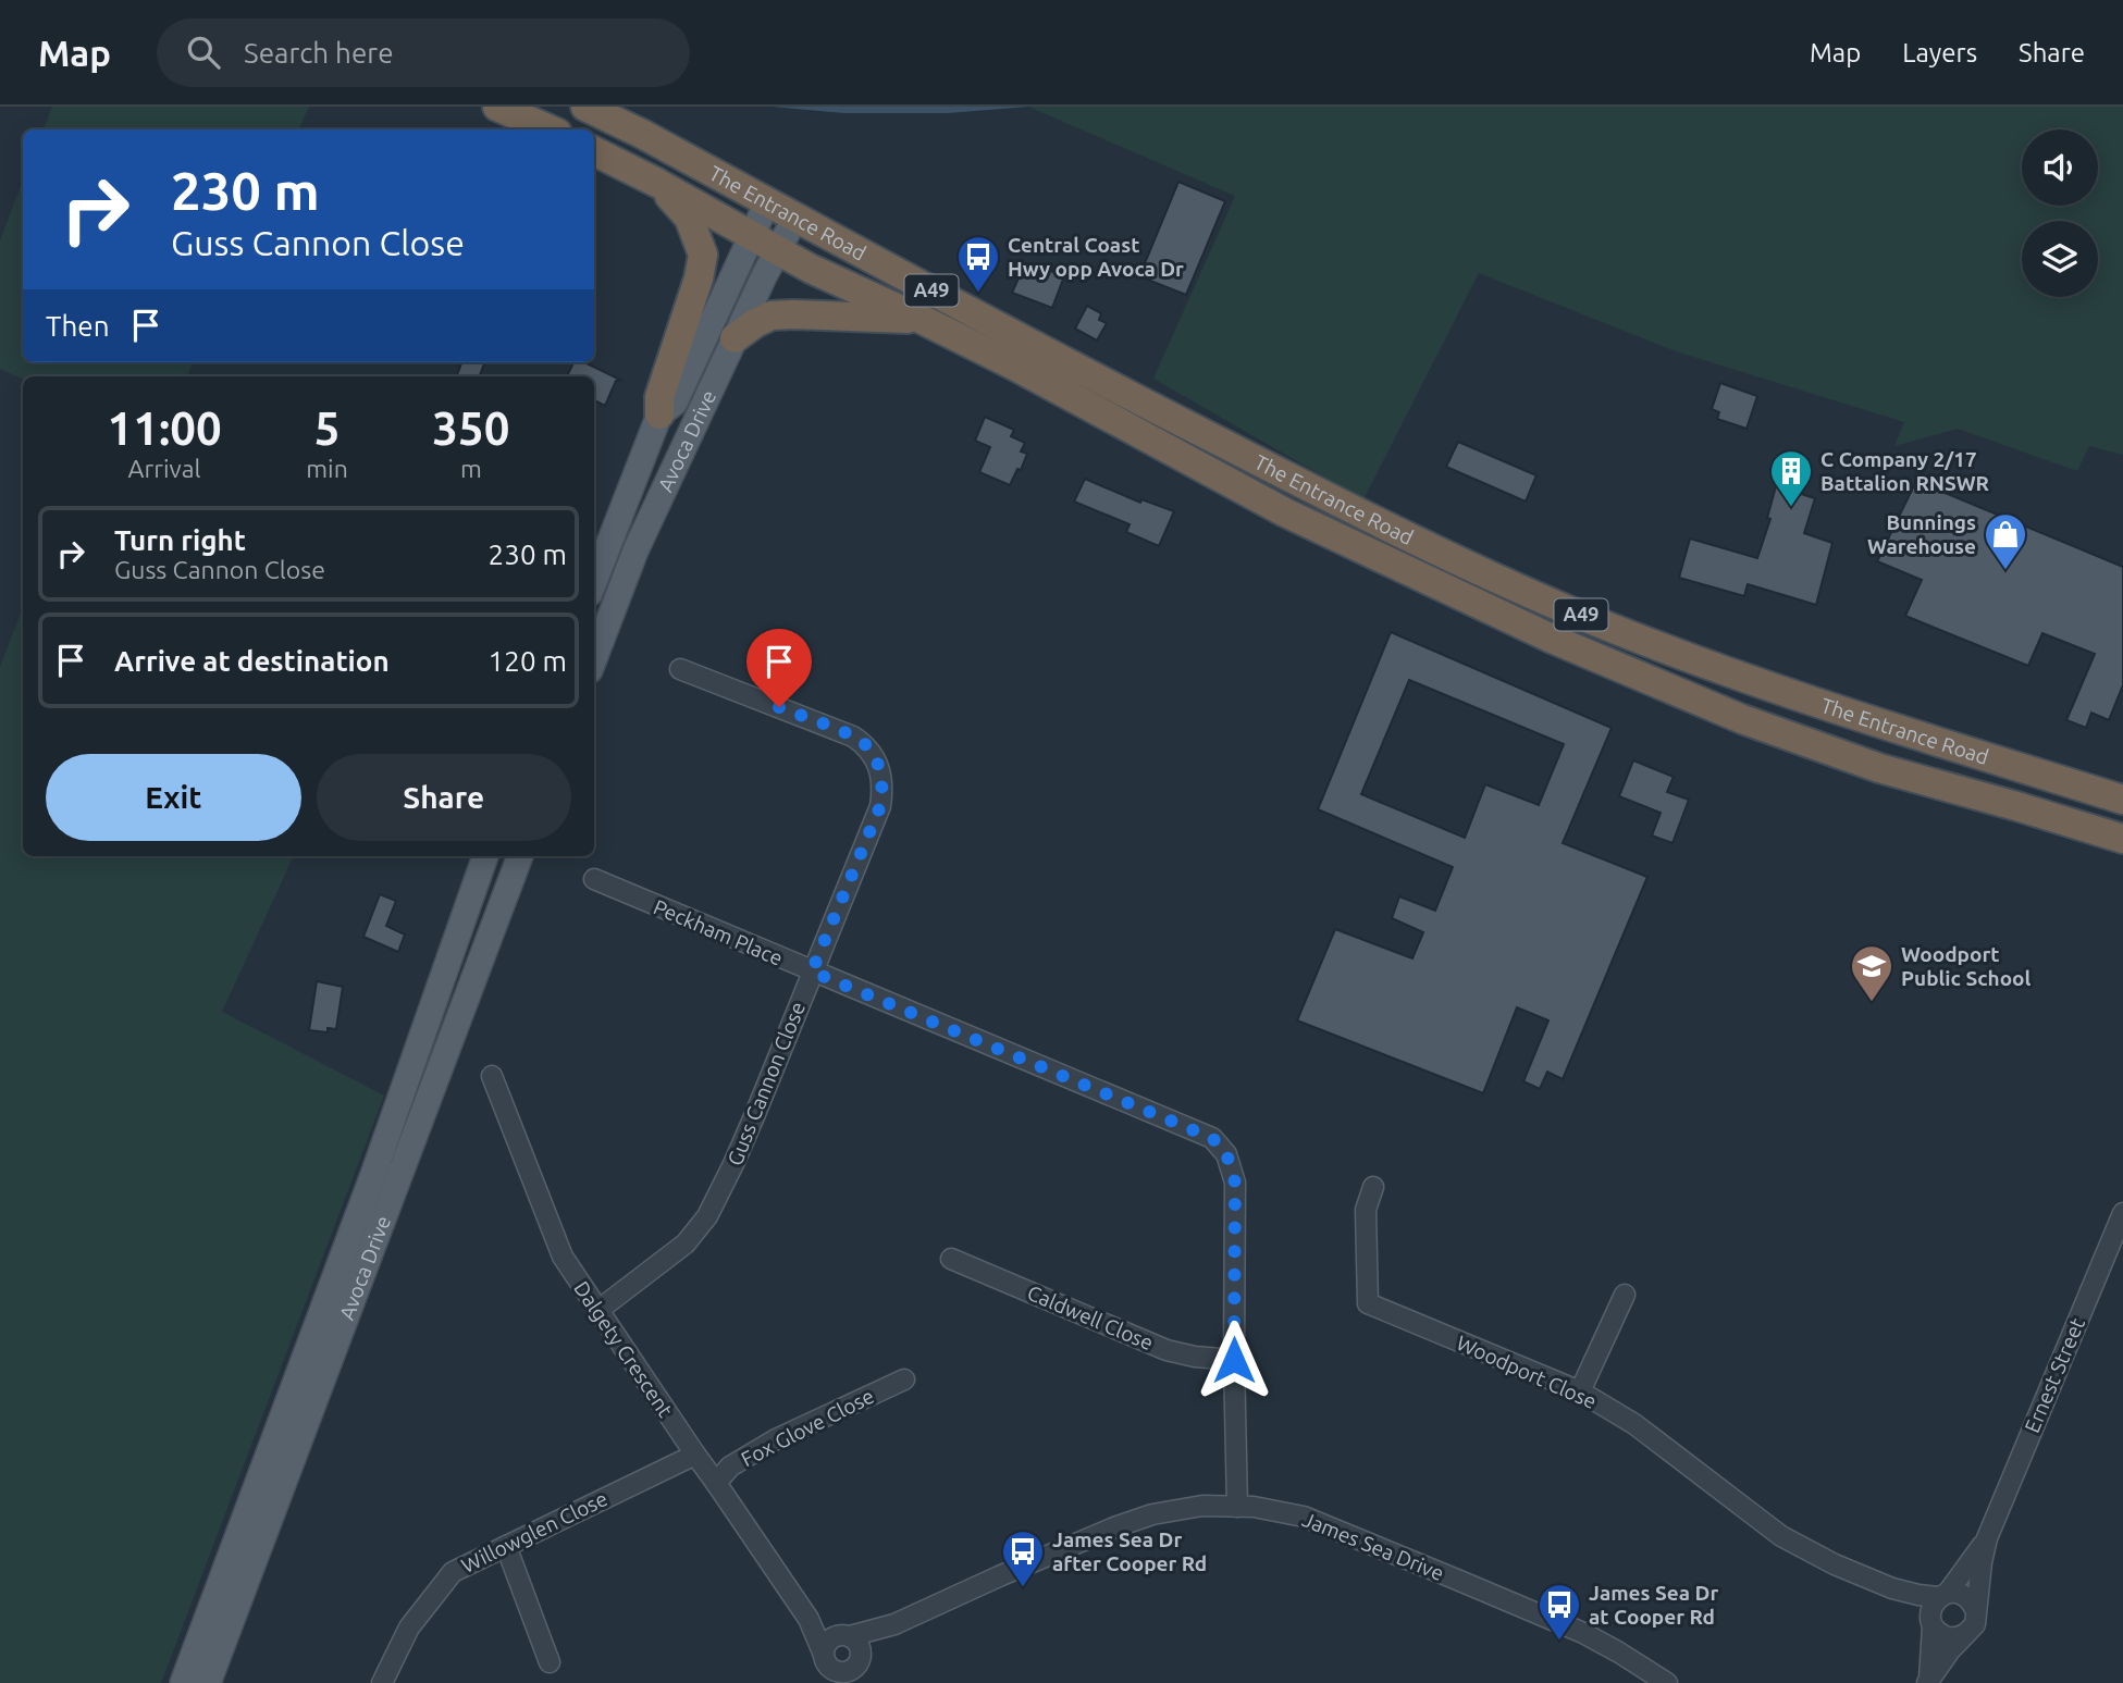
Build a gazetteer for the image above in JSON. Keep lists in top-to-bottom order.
{
  "streets": {
    "highway": ["The Entrance Road", "A49"],
    "main road": ["Avoca Drive"],
    "street": [
      "Peckham Place",
      "Guss Cannon Close",
      "Caldwell Close",
      "Dalgety Crescent",
      "Woodport Close",
      "Ernest Street",
      "Fox Glove Close",
      "Willowglen Close",
      "James Sea Drive"
    ]
  },
  "crossings": [
    ["The Entrance Road", "Avoca Drive"],
    ["Peckham Place", "Guss Cannon Close"],
    ["Peckham Place", "Caldwell Close"],
    ["Peckham Place", "James Sea Drive"],
    ["Guss Cannon Close", "Dalgety Crescent"],
    ["Dalgety Crescent", "Fox Glove Close"],
    ["Dalgety Crescent", "Willowglen Close"],
    ["Dalgety Crescent", "James Sea Drive"],
    ["Woodport Close", "Ernest Street"]
  ],
  "places": {
    "bus stop": ["Central Coast Hwy opp Avoca Dr", "James Sea Dr after Cooper Rd", "James Sea Dr at Cooper Rd"],
    "building": ["C Company 2/17 Battalion RNSWR"],
    "shop": ["Bunnings Warehouse"],
    "school or university": ["Woodport Public School"]
  },
  "page": {
    "header": "Map",
    "search": "Search here",
    "nav": ["Map", "Layers", "Share"],
    "turn": ["230 m", "Guss Cannon Close"],
    "then": "Then",
    "eta": [
      "11:00",
      "Arrival",
      "5",
      "min",
      "350",
      "m"
    ],
    "list": [
      {
        "name": "Turn right",
        "note": "Guss Cannon Close",
        "value": "230 m"
      },
      {
        "name": "Arrive at destination",
        "value": "120 m"
      }
    ],
    "buttons": ["Exit", "Share"]
  }
}
